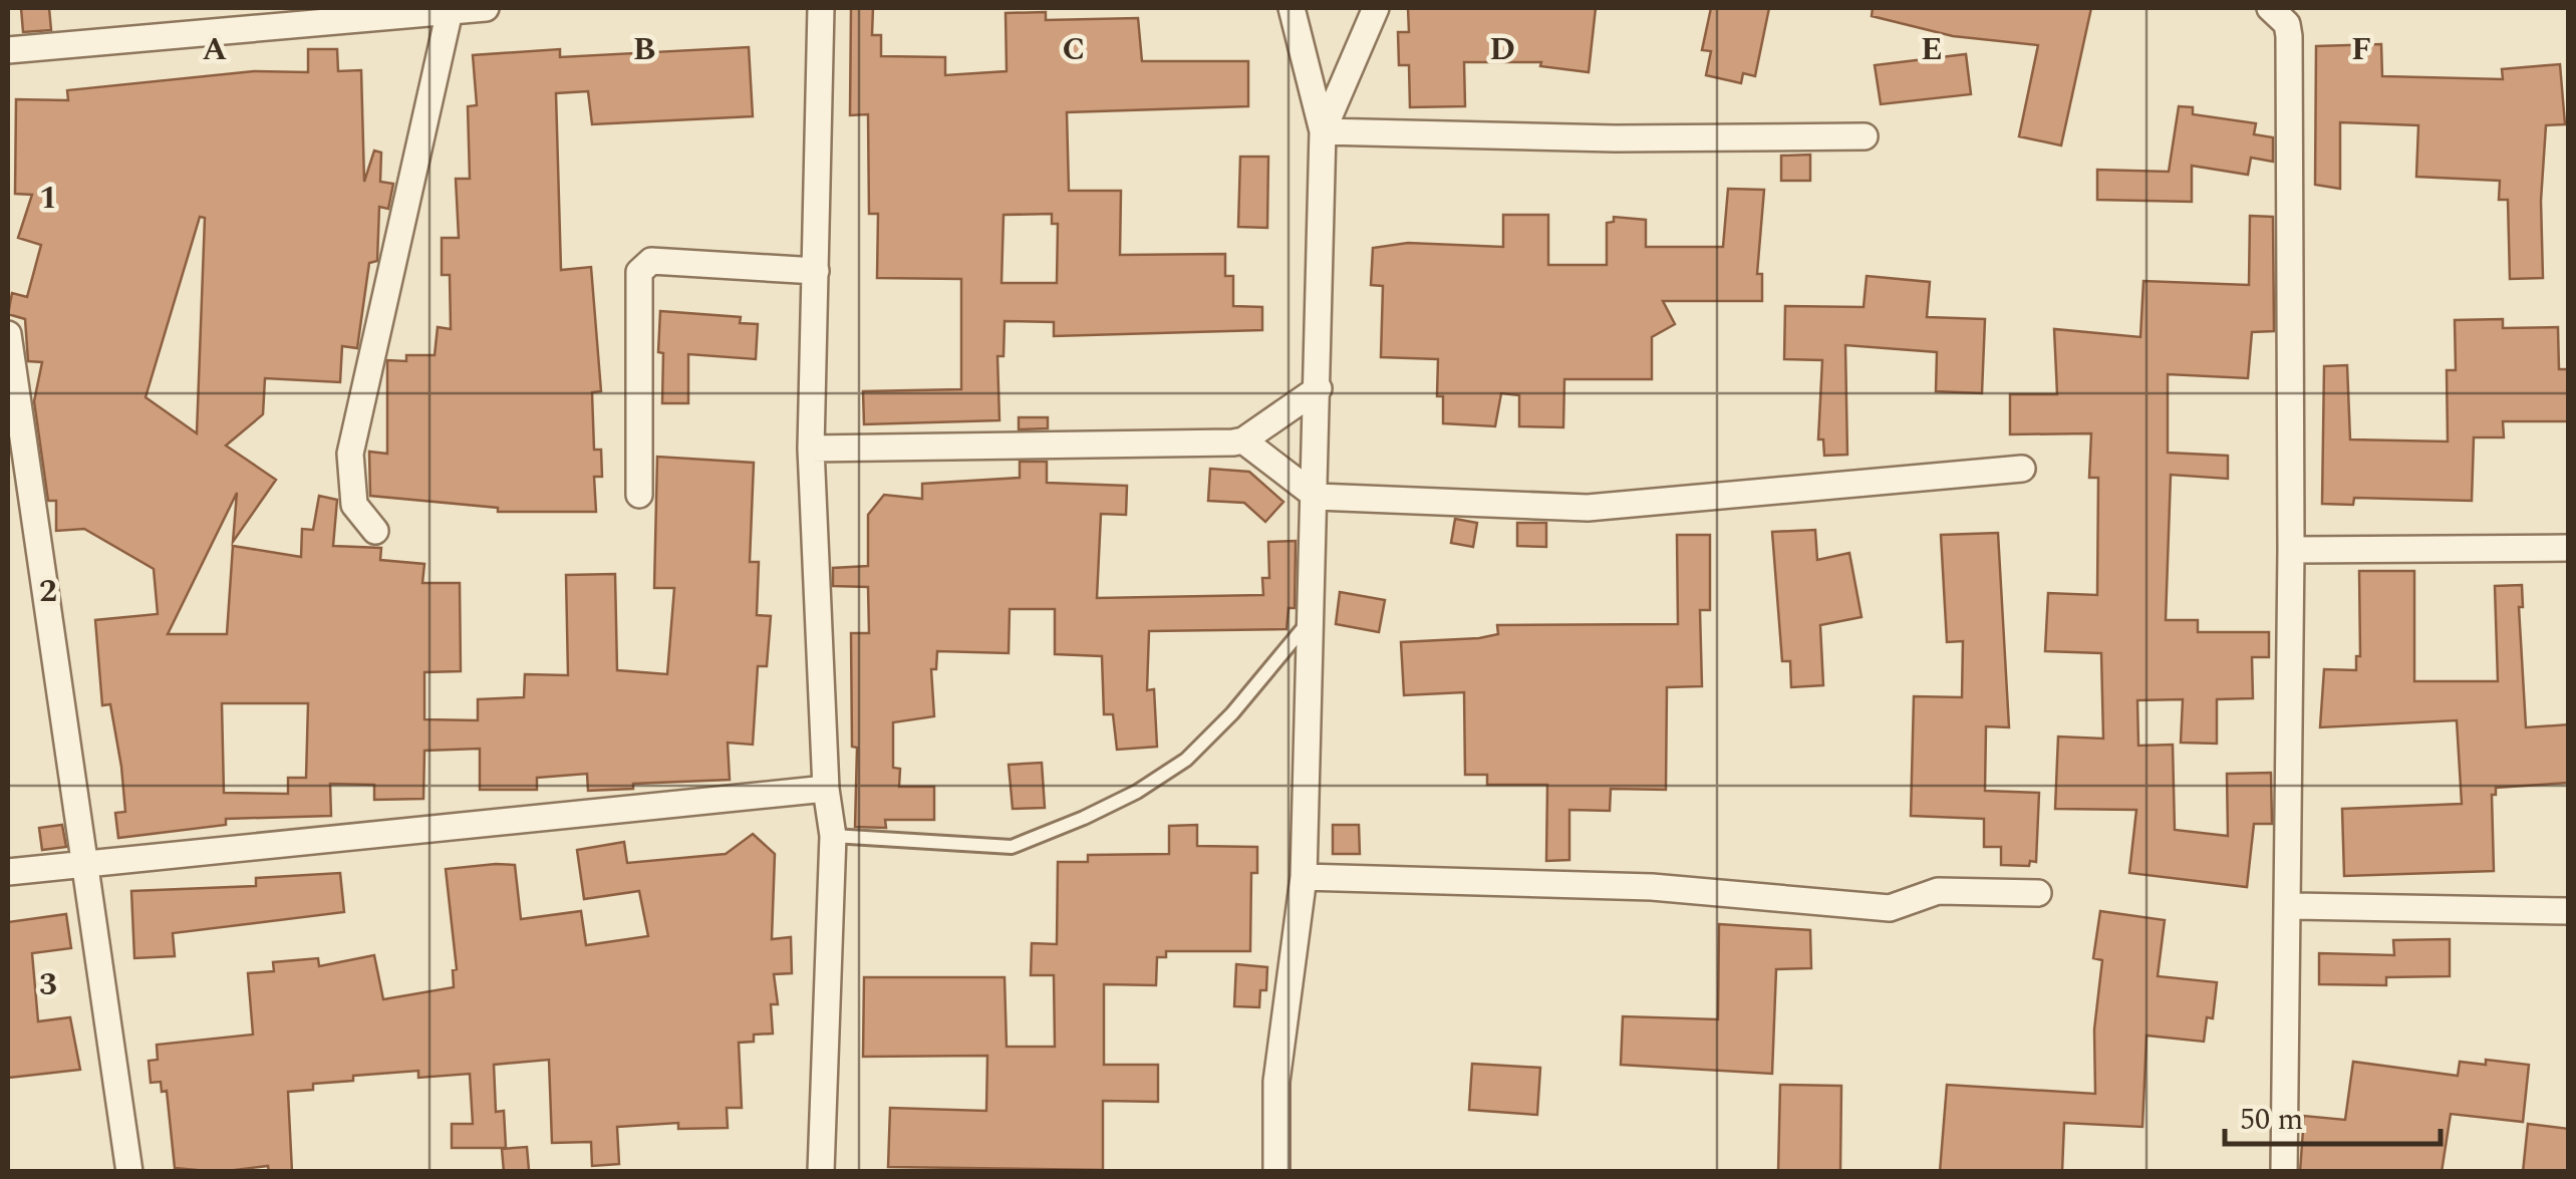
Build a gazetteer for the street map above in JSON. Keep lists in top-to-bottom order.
{
  "scale_bar": "50 m",
  "grid": {
    "columns": [
      "A",
      "B",
      "C",
      "D",
      "E",
      "F"
    ],
    "rows": ["1", "2", "3"]
  }
}
